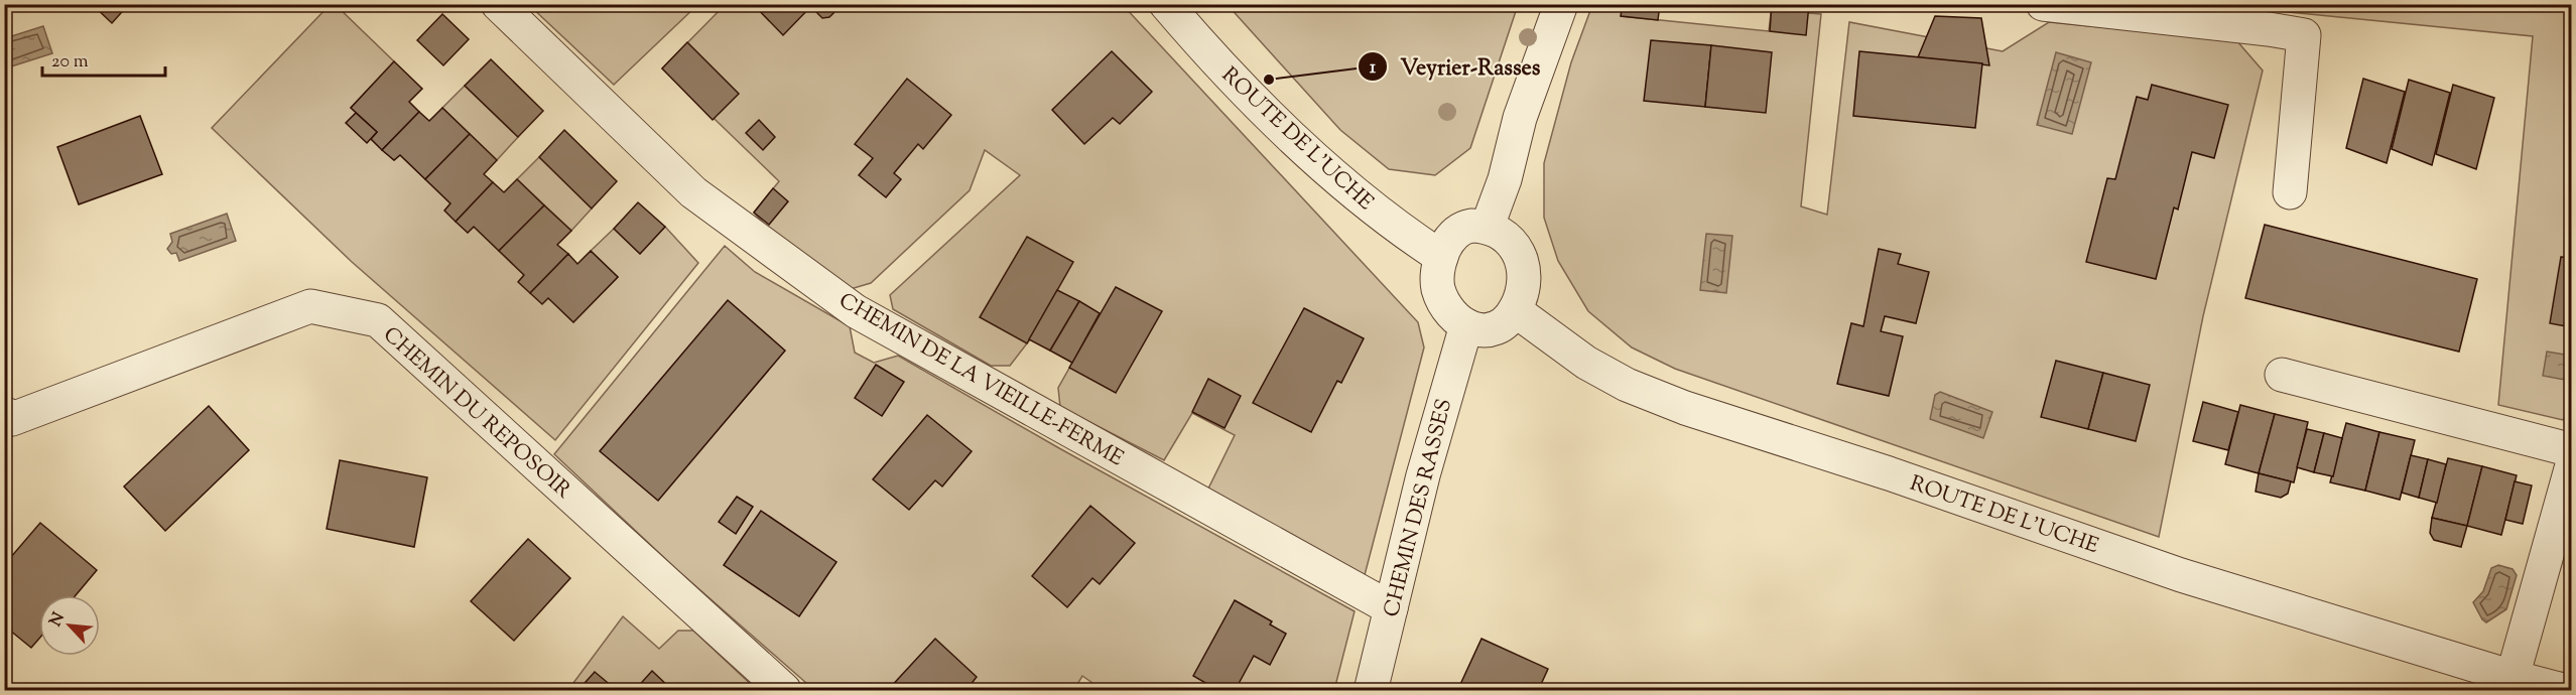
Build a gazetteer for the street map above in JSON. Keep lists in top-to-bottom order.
{
  "streets": {
    "street": [
      "ROUTE DE L'UCHE",
      "CHEMIN DE LA VIEILLE-FERME",
      "CHEMIN DU REPOSOIR",
      "CHEMIN DES RASSES"
    ]
  },
  "crossings": [
    ["ROUTE DE L'UCHE", "CHEMIN DES RASSES"],
    ["CHEMIN DE LA VIEILLE-FERME", "CHEMIN DES RASSES"]
  ],
  "places": ["Veyrier-Rasses"],
  "scale_bar": "20 m",
  "north": "top left"
}
